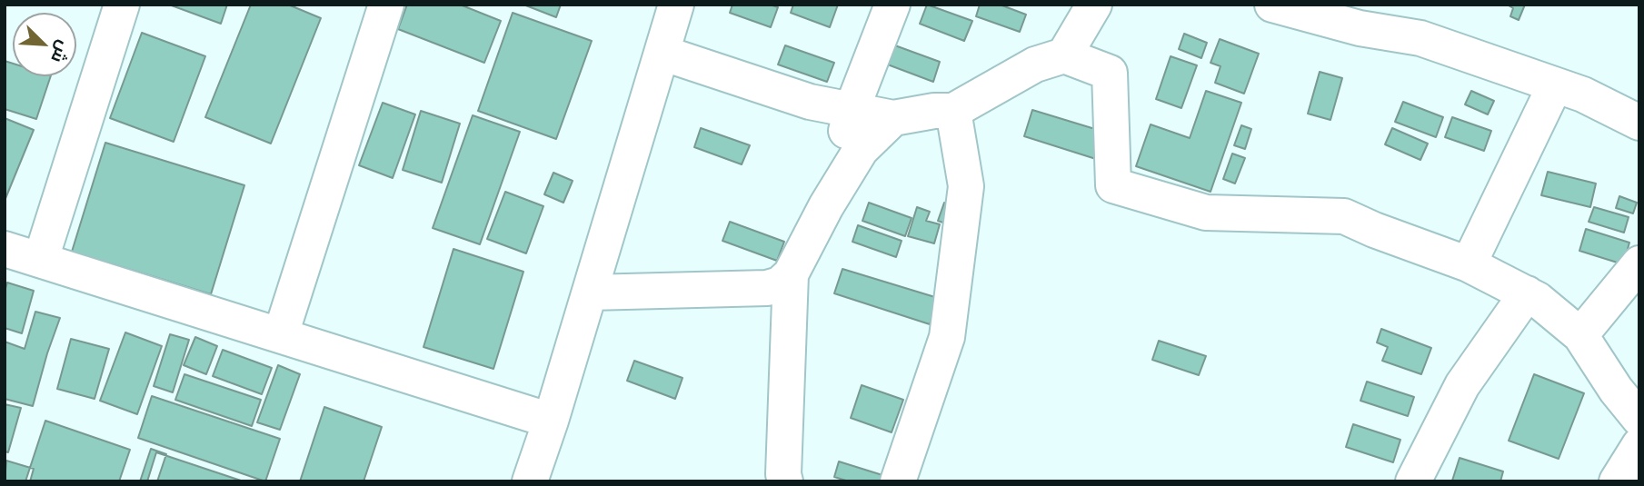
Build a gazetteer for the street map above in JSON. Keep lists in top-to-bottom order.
{
  "north": "bottom right"
}
